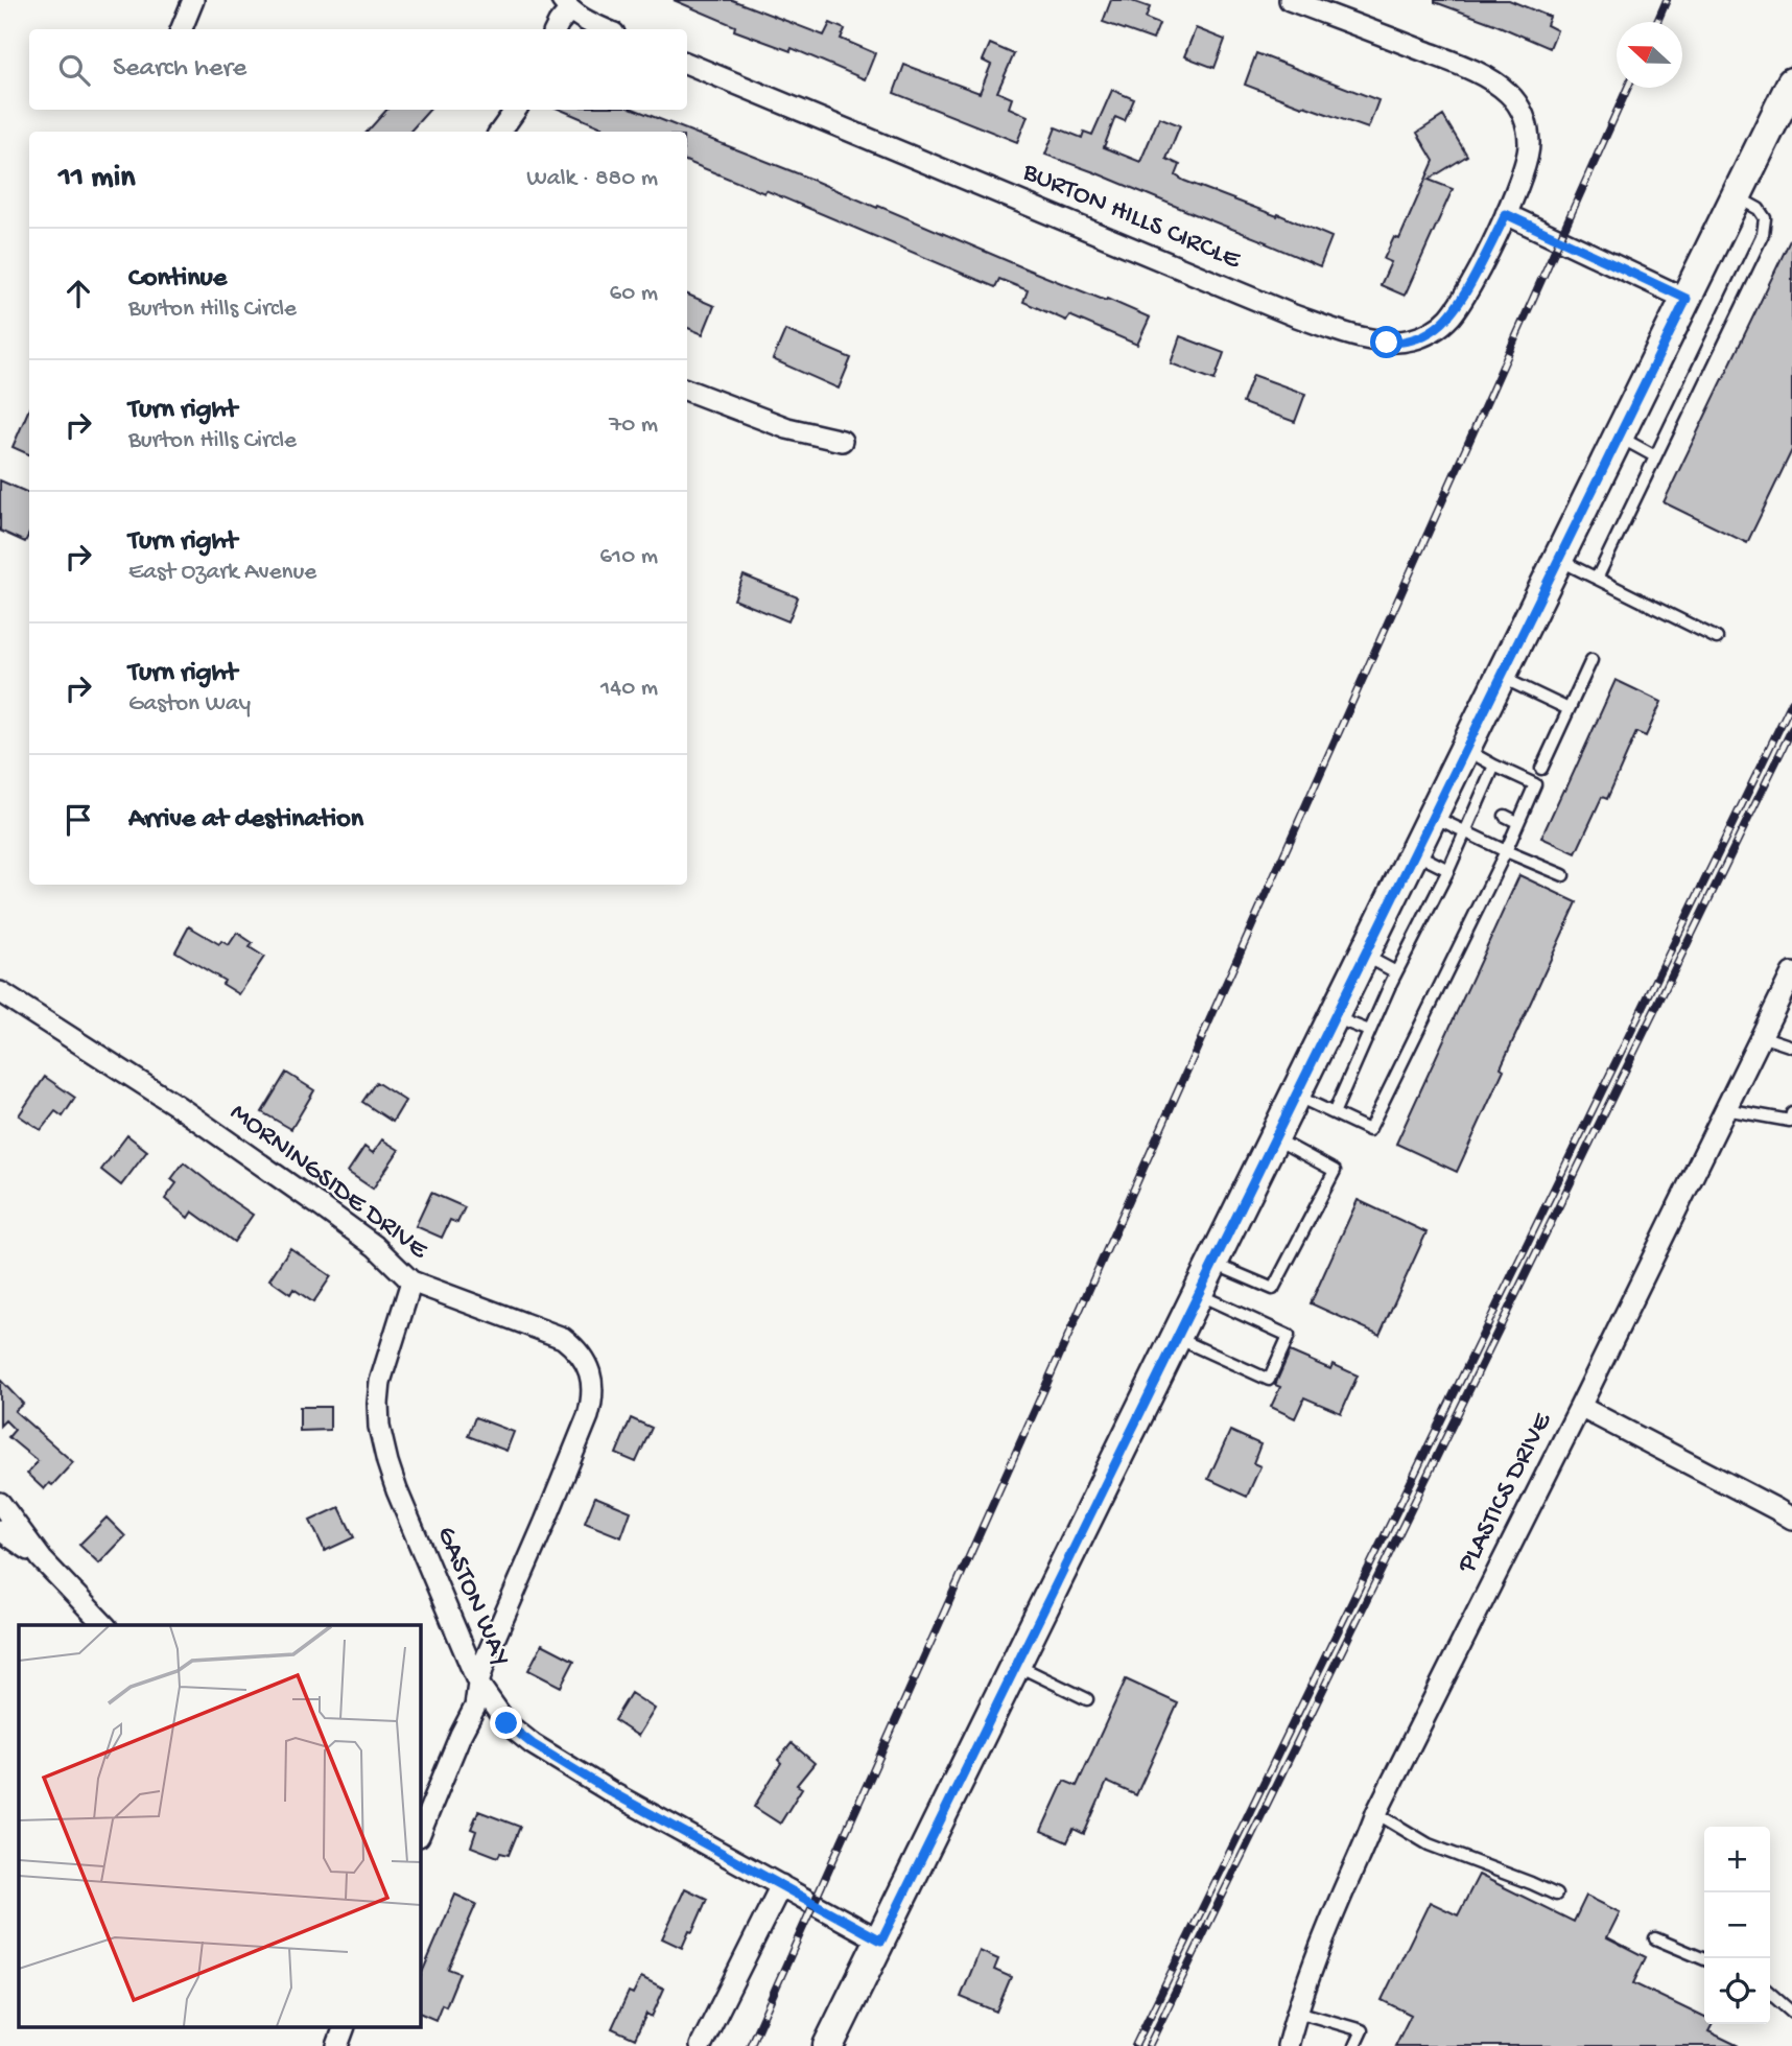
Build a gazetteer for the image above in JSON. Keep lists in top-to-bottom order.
{
  "streets": {
    "street": [
      "BURTON HILLS CIRCLE",
      "MORNINGSIDE DRIVE",
      "PLASTICS DRIVE",
      "GASTON WAY"
    ]
  },
  "crossings": [
    ["MORNINGSIDE DRIVE", "GASTON WAY"]
  ],
  "north": "left",
  "page": {
    "search": "Search here",
    "heading": ["11 min", "Walk · 880 m"],
    "list": [
      ["Continue", "Burton Hills Circle", "60 m"],
      ["Turn right", "Burton Hills Circle", "70 m"],
      ["Turn right", "East Ozark Avenue", "610 m"],
      ["Turn right", "Gaston Way", "140 m"],
      "Arrive at destination"
    ],
    "map_buttons": ["+", "−"]
  }
}
